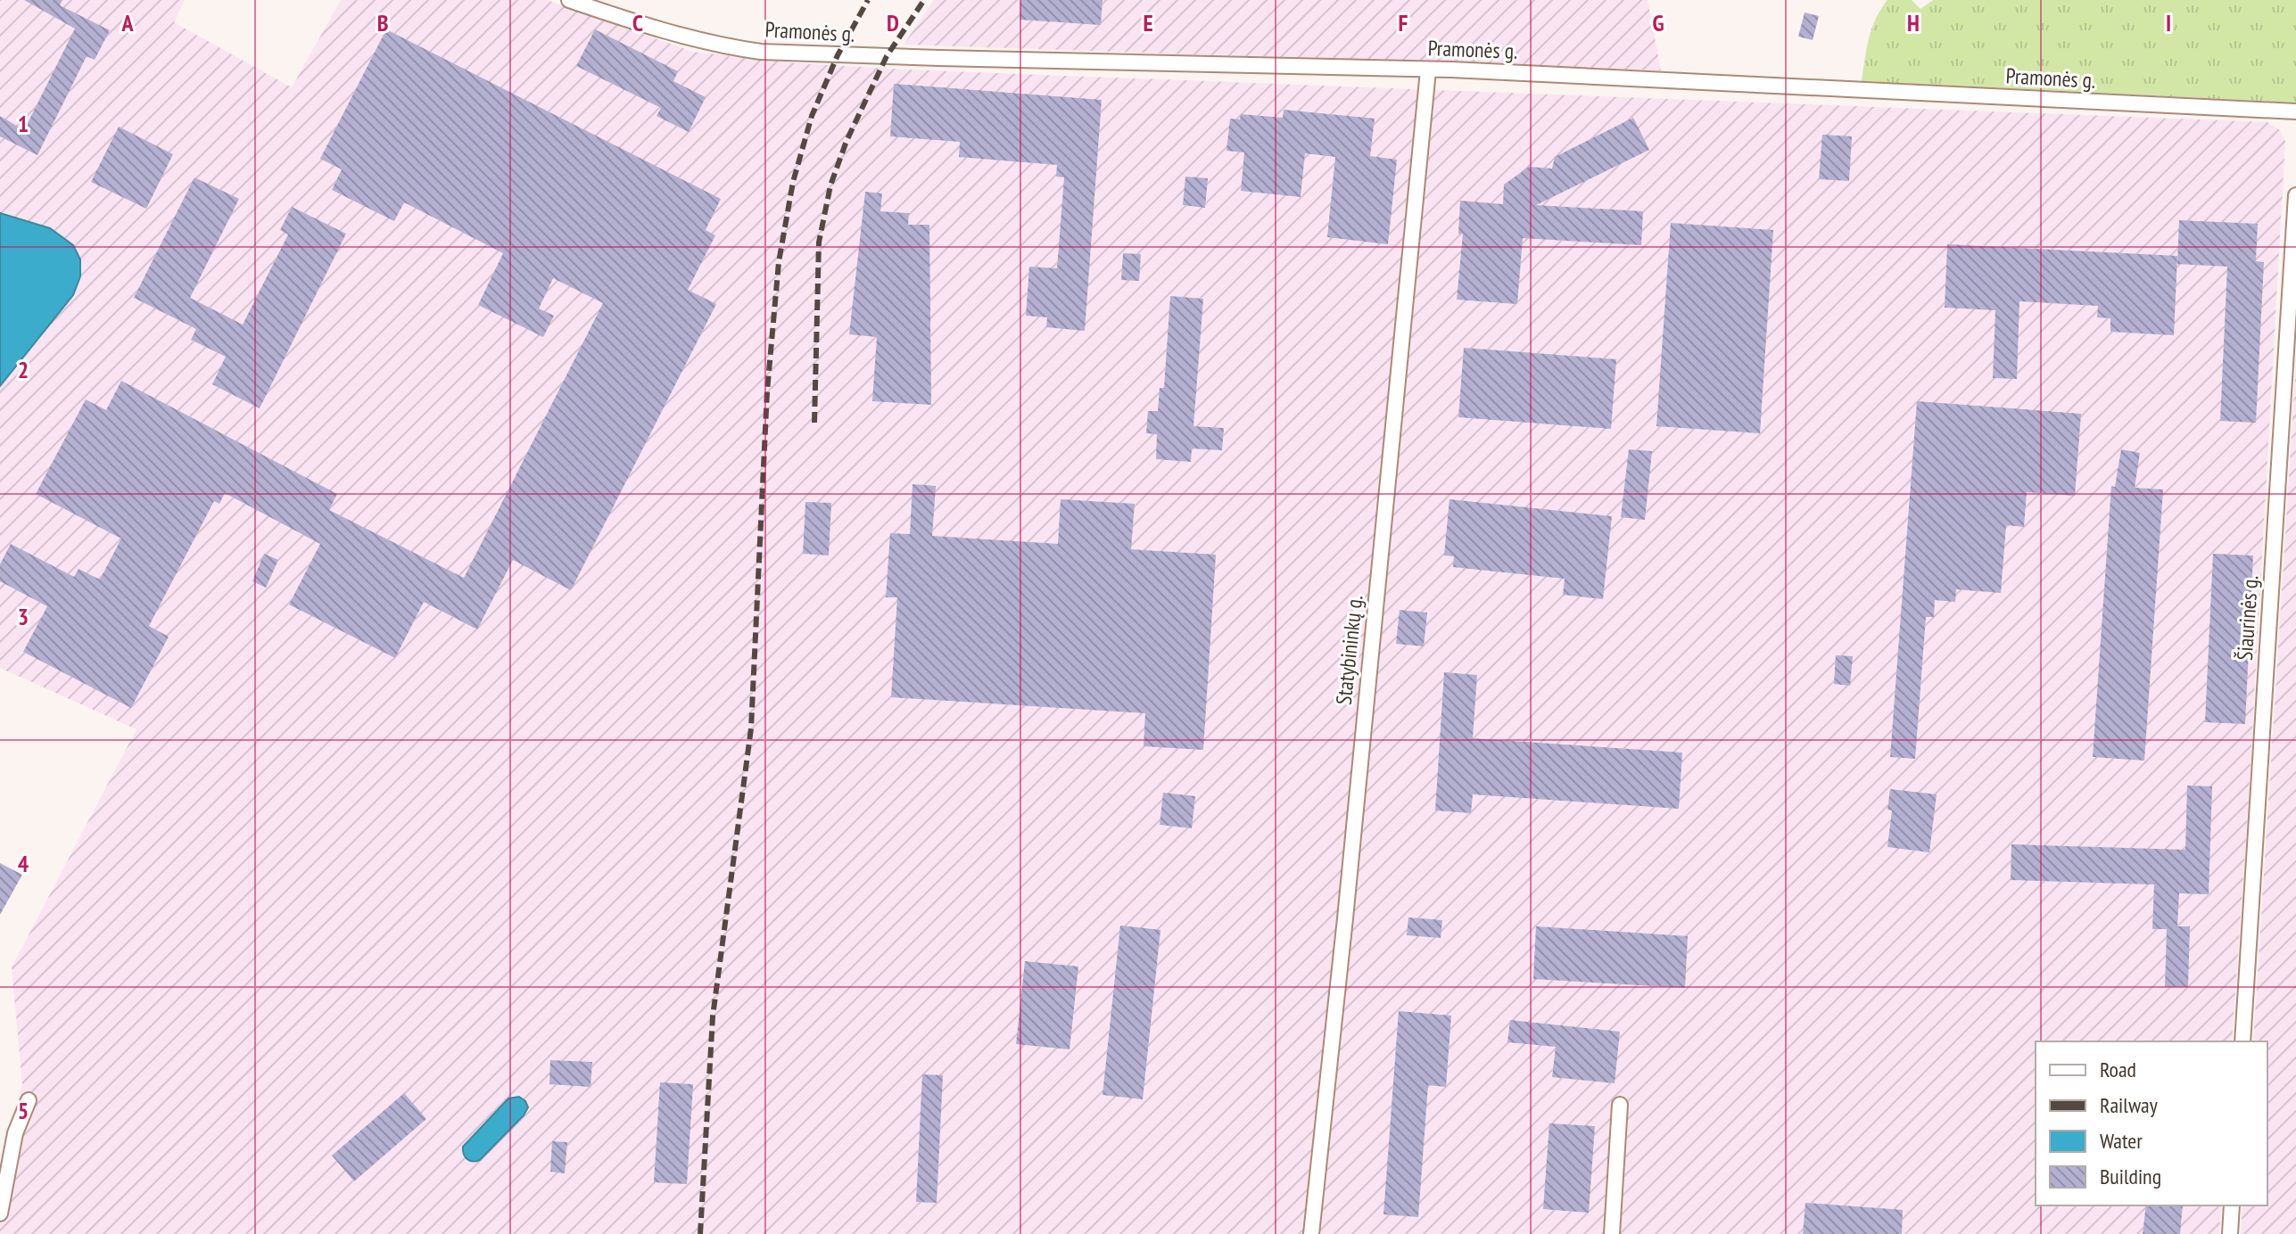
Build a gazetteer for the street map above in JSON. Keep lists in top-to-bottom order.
{
  "streets": {
    "street": ["Pramonės g.", "Šiaurinės g.", "Statybininkų g."]
  },
  "crossings": [
    ["Pramonės g.", "Statybininkų g."]
  ],
  "legend": [
    "Road",
    "Railway",
    "Water",
    "Building"
  ],
  "grid": {
    "columns": [
      "A",
      "B",
      "C",
      "D",
      "E",
      "F",
      "G",
      "H",
      "I"
    ],
    "rows": [
      "1",
      "2",
      "3",
      "4",
      "5"
    ]
  }
}
